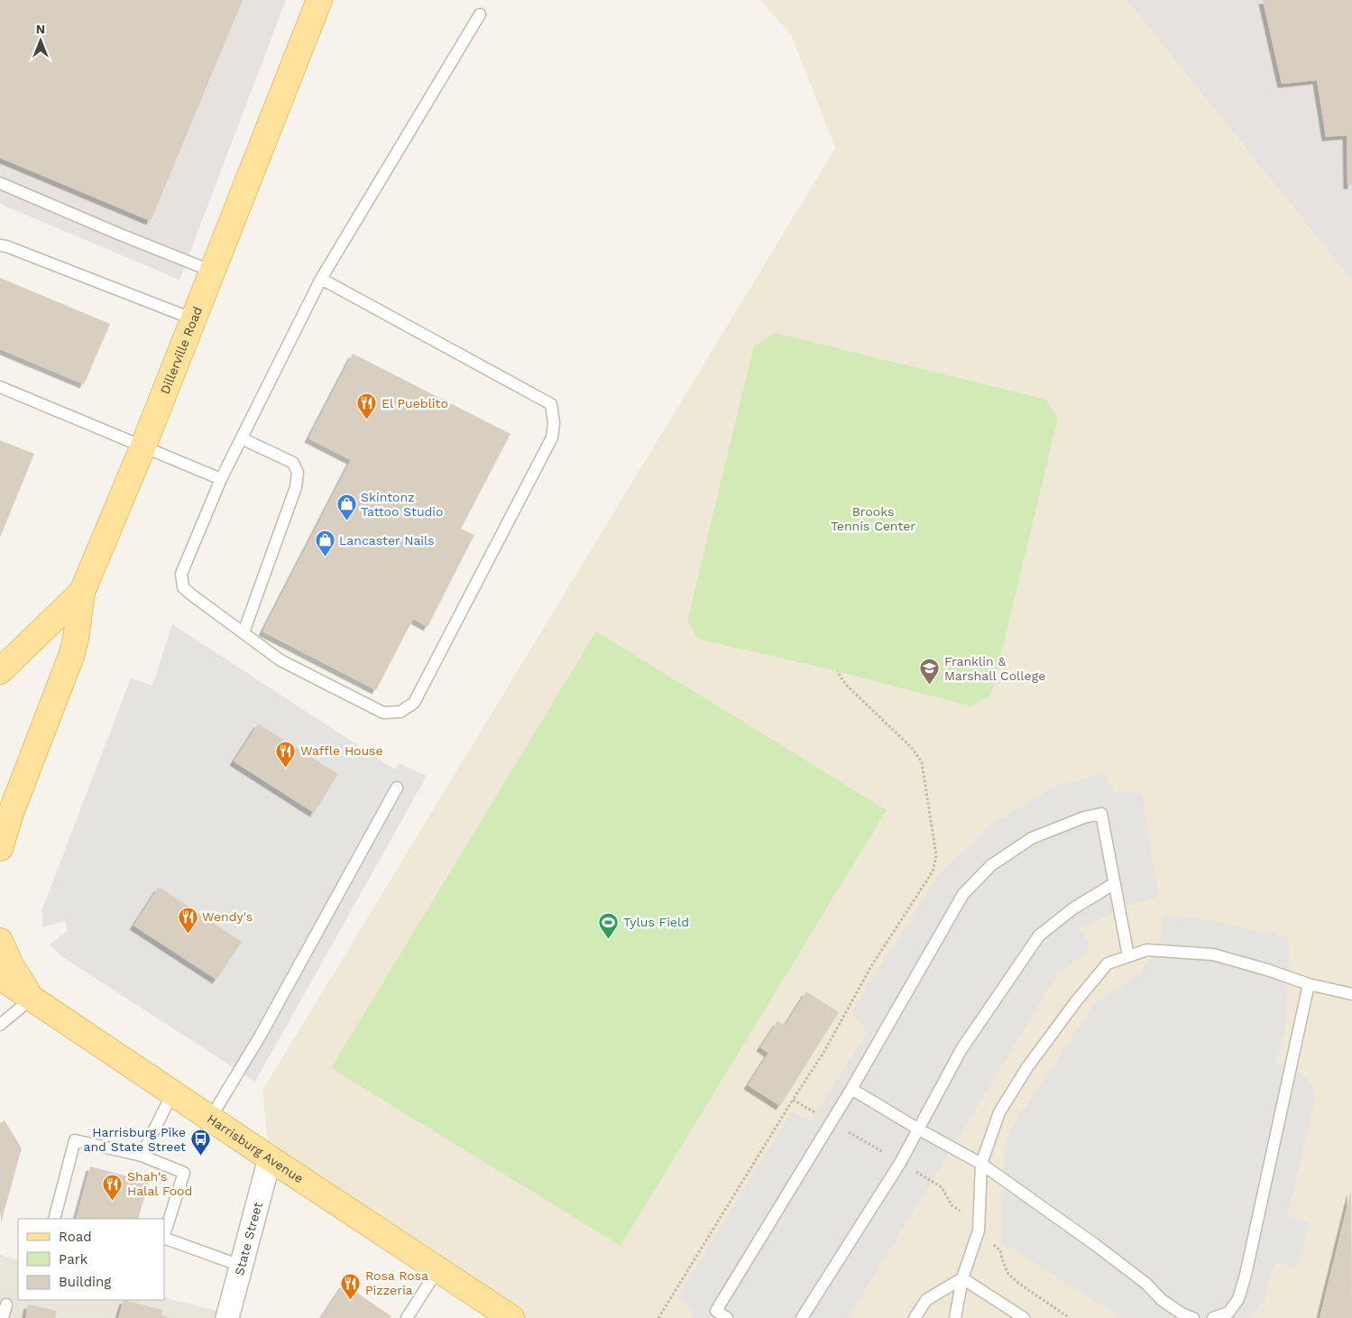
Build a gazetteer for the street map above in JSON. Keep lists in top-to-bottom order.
{
  "streets": {
    "main road": ["Dillerville Road", "Harrisburg Avenue"],
    "street": ["State Street"]
  },
  "crossings": [
    ["Harrisburg Avenue", "State Street"]
  ],
  "parks": ["Brooks Tennis Center"],
  "places": {
    "restaurant": [
      "El Pueblito",
      "Waffle House",
      "Wendy's",
      "Shah's Halal Food",
      "Rosa Rosa Pizzeria"
    ],
    "shop": ["Skintonz Tattoo Studio", "Lancaster Nails"],
    "school or university": ["Franklin & Marshall College"],
    "sports": ["Tylus Field"],
    "bus stop": ["Harrisburg Pike and State Street"]
  },
  "legend": ["Road", "Park", "Building"],
  "north": "top"
}
